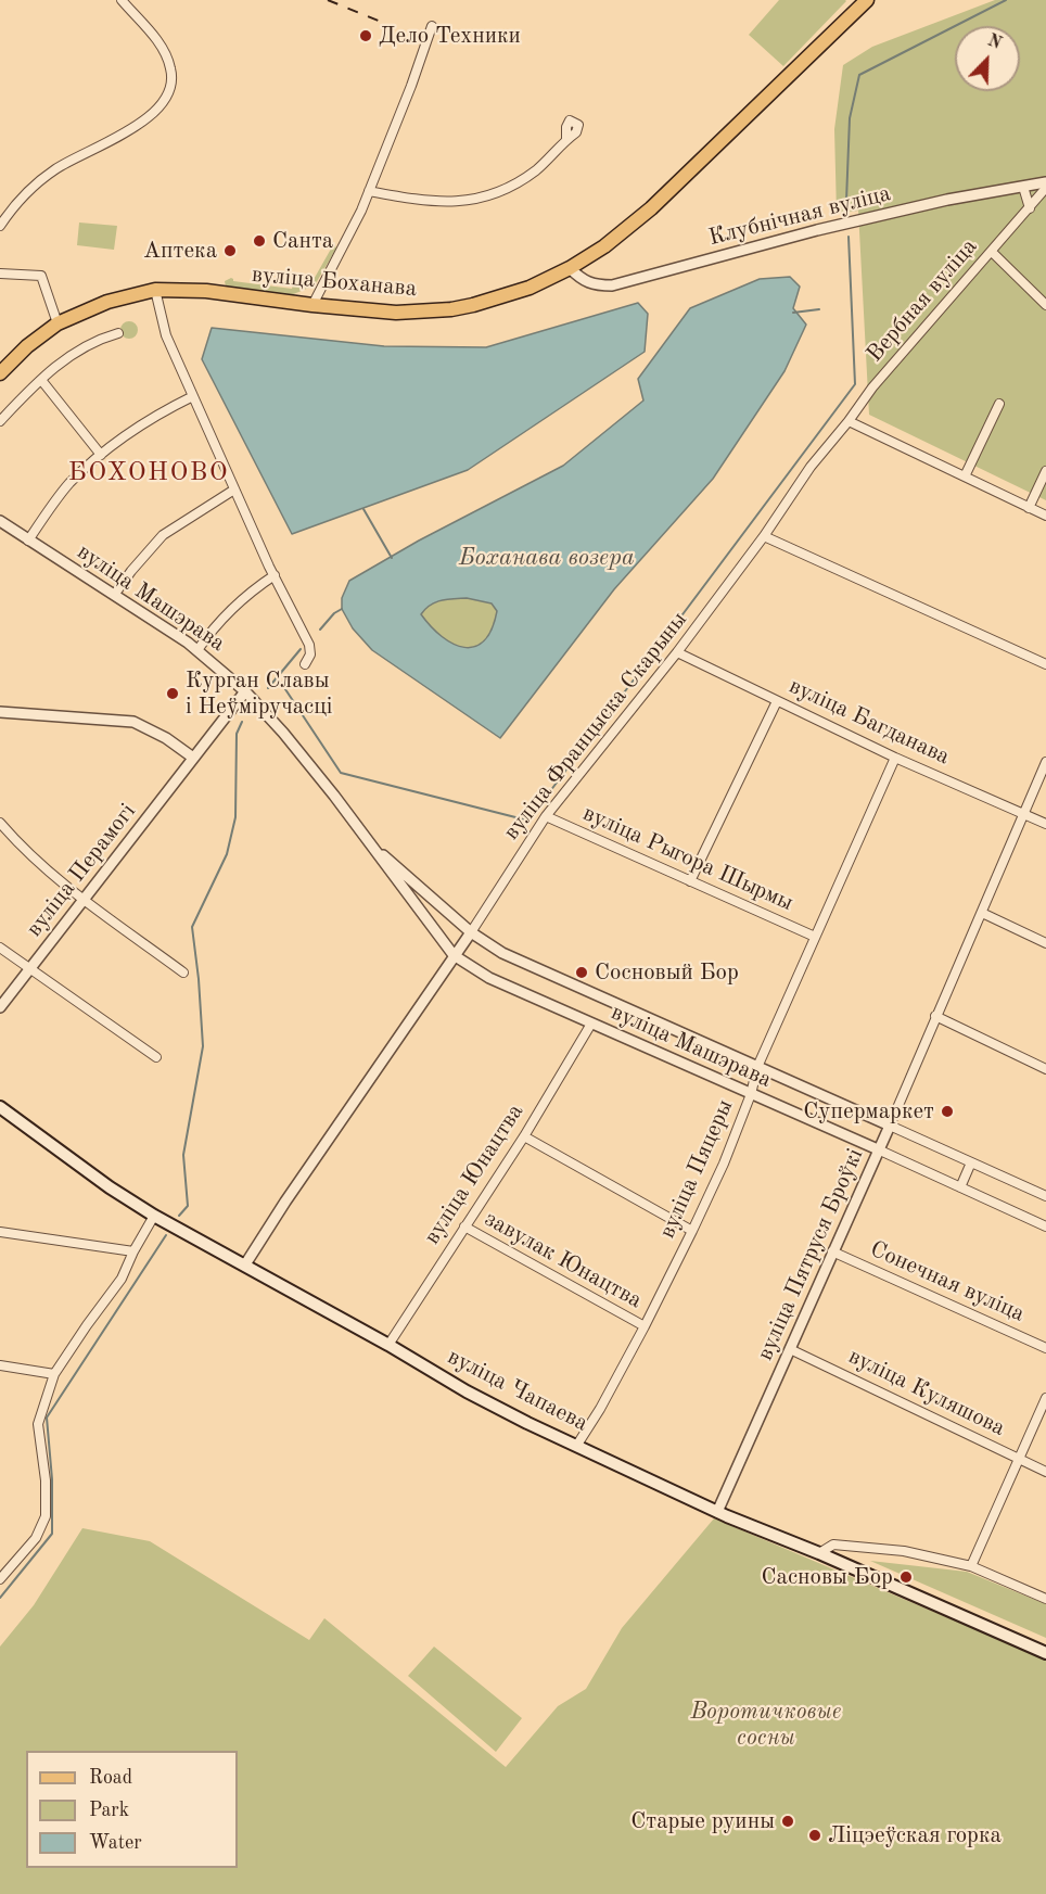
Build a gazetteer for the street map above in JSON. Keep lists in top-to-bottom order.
{
  "streets": {
    "main road": ["вуліца Боханава", "вуліца Чапаева"],
    "street": [
      "Клубнічная вуліца",
      "Вербная вуліца",
      "вуліца Машэрава",
      "вуліца Багданава",
      "вуліца Францыска Скарыны",
      "вуліца Рыгора Шырмы",
      "вуліца Перамогі",
      "вуліца Пяцеры",
      "вуліца Юнацтва",
      "вуліца Пятруся Броўкі",
      "завулак Юнацтва",
      "Сонечная вуліца",
      "вуліца Куляшова"
    ]
  },
  "crossings": [
    ["Клубнічная вуліца", "вуліца Боханава"],
    ["вуліца Машэрава", "вуліца Францыска Скарыны"],
    ["вуліца Машэрава", "вуліца Перамогі"],
    ["вуліца Машэрава", "вуліца Пяцеры"],
    ["вуліца Машэрава", "вуліца Юнацтва"],
    ["вуліца Машэрава", "вуліца Пятруся Броўкі"],
    ["вуліца Багданава", "вуліца Францыска Скарыны"],
    ["вуліца Багданава", "вуліца Пяцеры"],
    ["вуліца Багданава", "вуліца Пятруся Броўкі"],
    ["вуліца Францыска Скарыны", "вуліца Рыгора Шырмы"],
    ["вуліца Францыска Скарыны", "вуліца Чапаева"],
    ["вуліца Рыгора Шырмы", "вуліца Пяцеры"],
    ["вуліца Пяцеры", "завулак Юнацтва"],
    ["вуліца Пяцеры", "вуліца Чапаева"],
    ["вуліца Юнацтва", "завулак Юнацтва"],
    ["вуліца Юнацтва", "вуліца Чапаева"],
    ["вуліца Пятруся Броўкі", "Сонечная вуліца"],
    ["вуліца Пятруся Броўкі", "вуліца Чапаева"],
    ["вуліца Пятруся Броўкі", "вуліца Куляшова"]
  ],
  "districts": ["БОХОНОВО"],
  "water": ["Боханава возера"],
  "parks": ["Воротичковые сосны"],
  "places": [
    "Дело Техники",
    "Санта",
    "Аптека",
    "Курган Славы і Неўміручасці",
    "Сосновый Бор",
    "Супермаркет",
    "Сасновы Бор",
    "Старые руины",
    "Ліцэеўская горка"
  ],
  "legend": ["Road", "Park", "Water"],
  "north": "top right"
}
